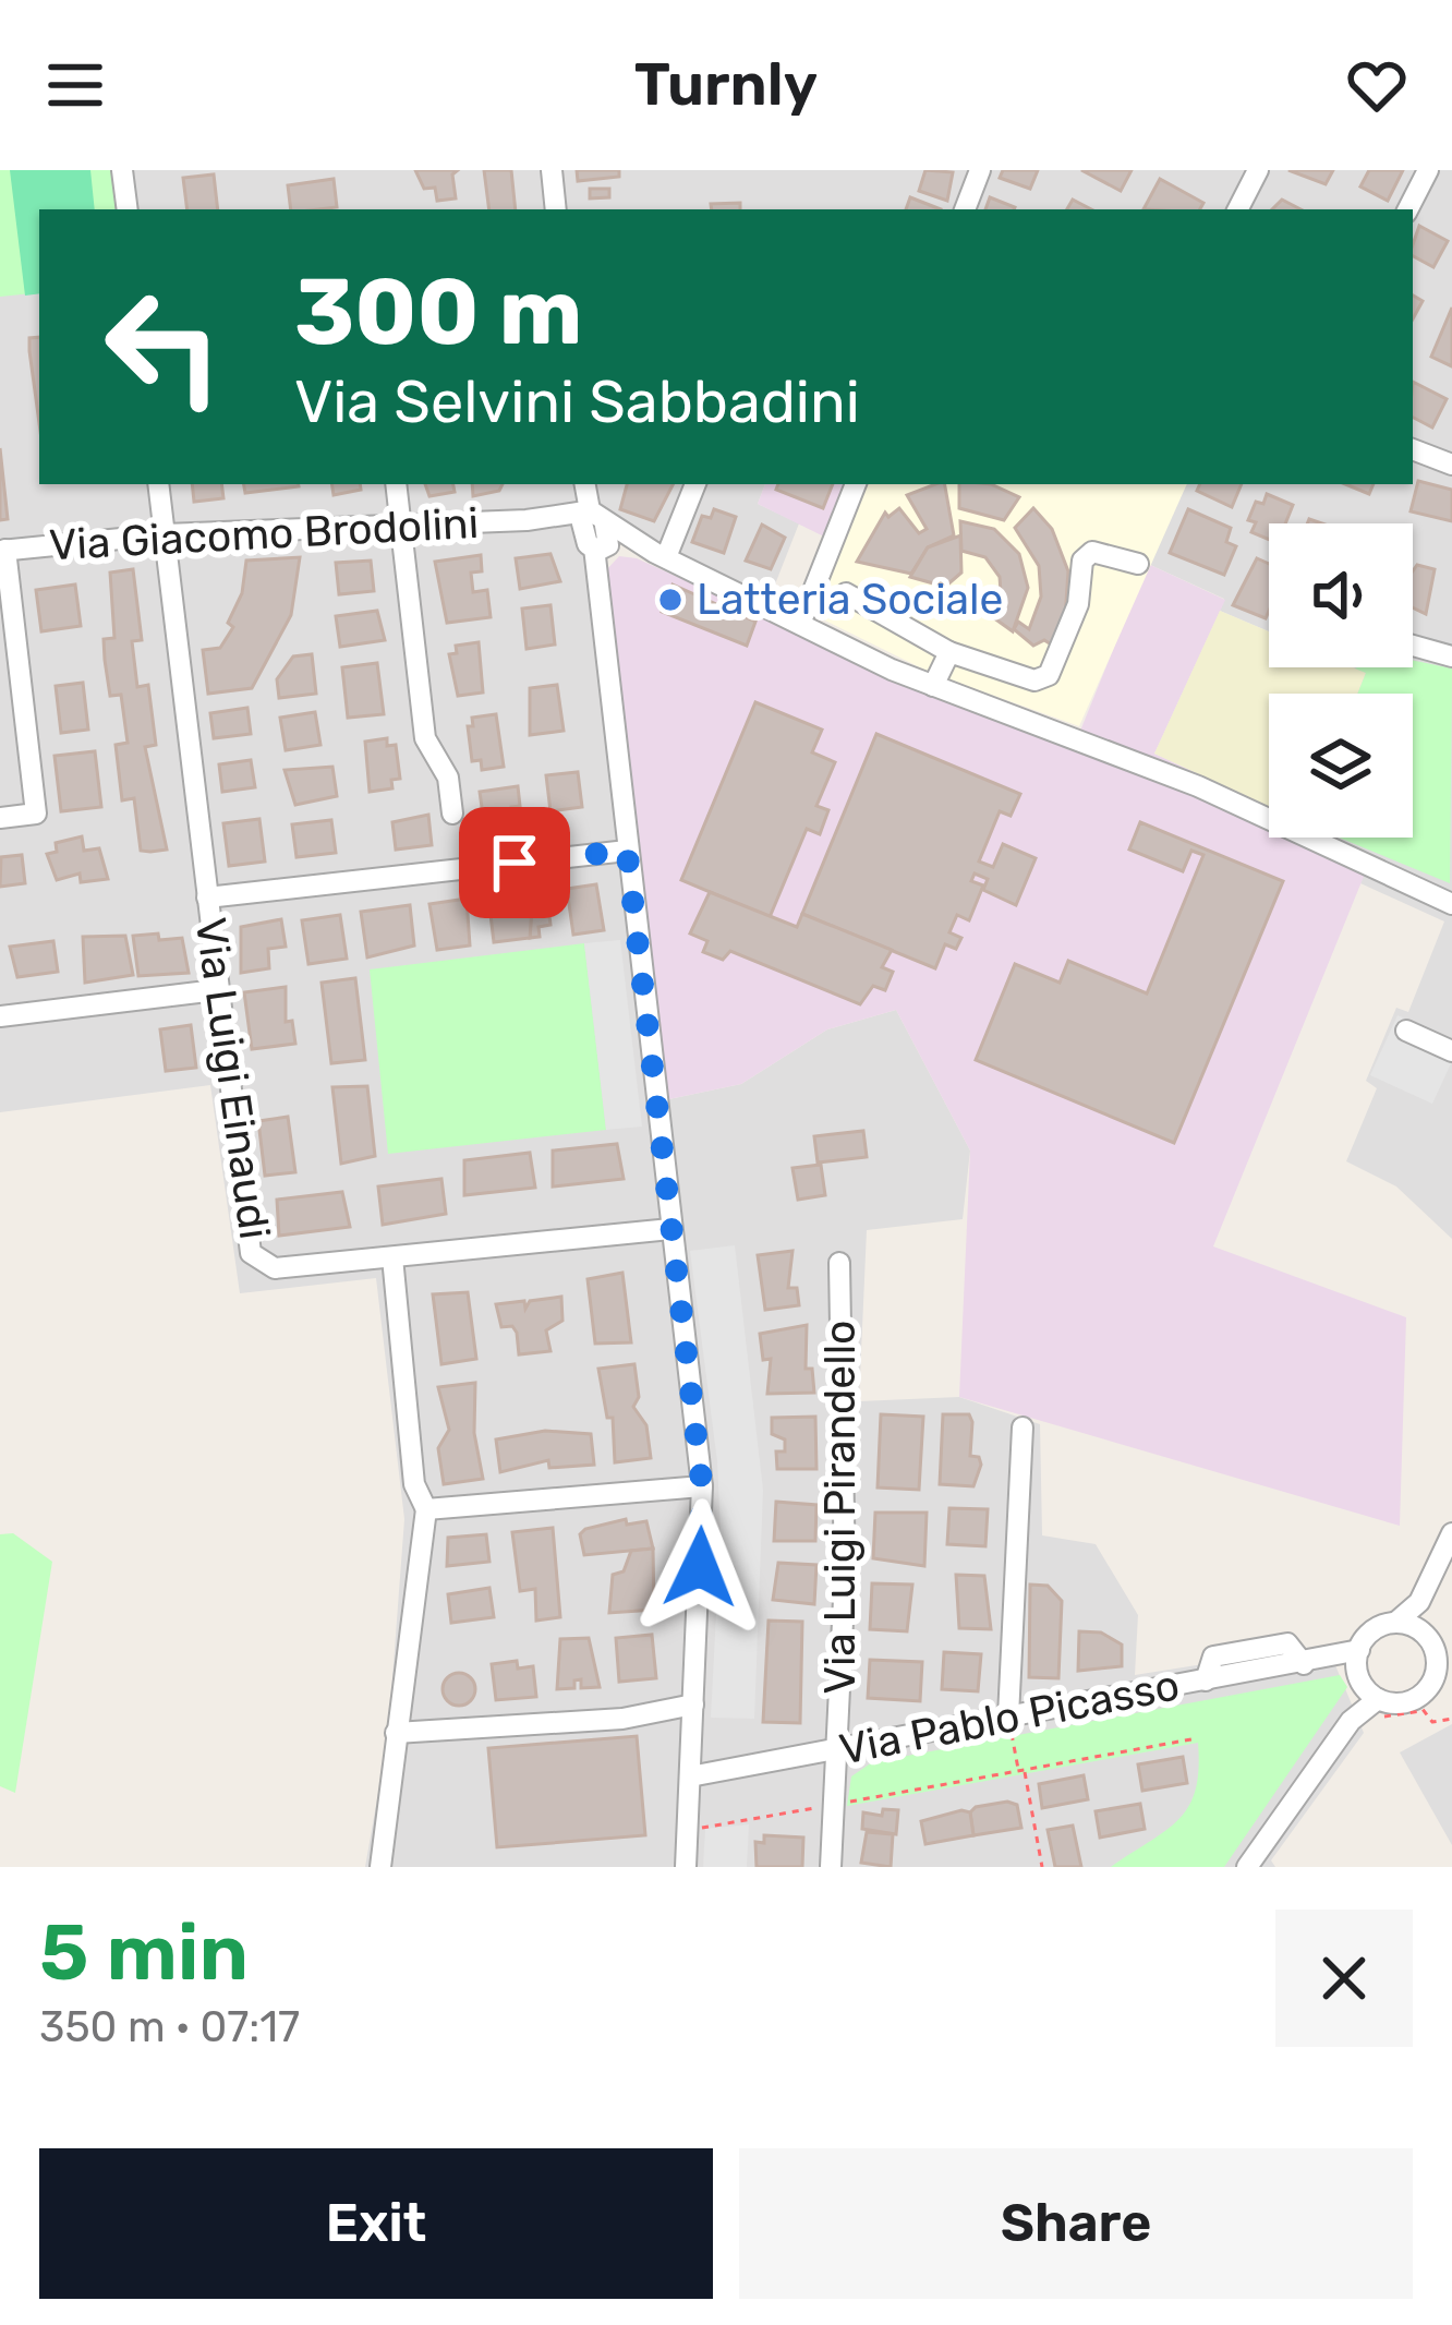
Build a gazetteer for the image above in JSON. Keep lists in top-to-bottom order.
{
  "streets": {
    "street": [
      "Via Giacomo Brodolini",
      "Via Luigi Einaudi",
      "Via Luigi Pirandello",
      "Via Pablo Picasso"
    ]
  },
  "crossings": [
    ["Via Giacomo Brodolini", "Via Luigi Einaudi"],
    ["Via Luigi Pirandello", "Via Pablo Picasso"]
  ],
  "places": ["Latteria Sociale"],
  "page": {
    "header": "Turnly",
    "turn": ["300 m", "Via Selvini Sabbadini"],
    "heading": ["5 min", "350 m · 07:17"],
    "buttons": ["Exit", "Share"]
  }
}
